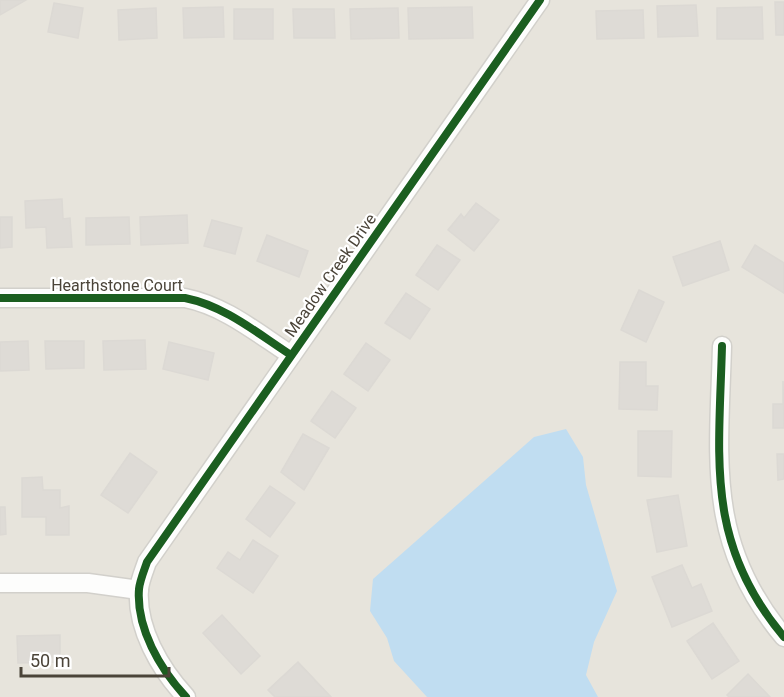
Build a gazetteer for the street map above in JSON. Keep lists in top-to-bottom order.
{
  "streets": {
    "street": ["Meadow Creek Drive", "Hearthstone Court"]
  },
  "crossings": [
    ["Meadow Creek Drive", "Hearthstone Court"]
  ],
  "scale_bar": "50 m"
}
